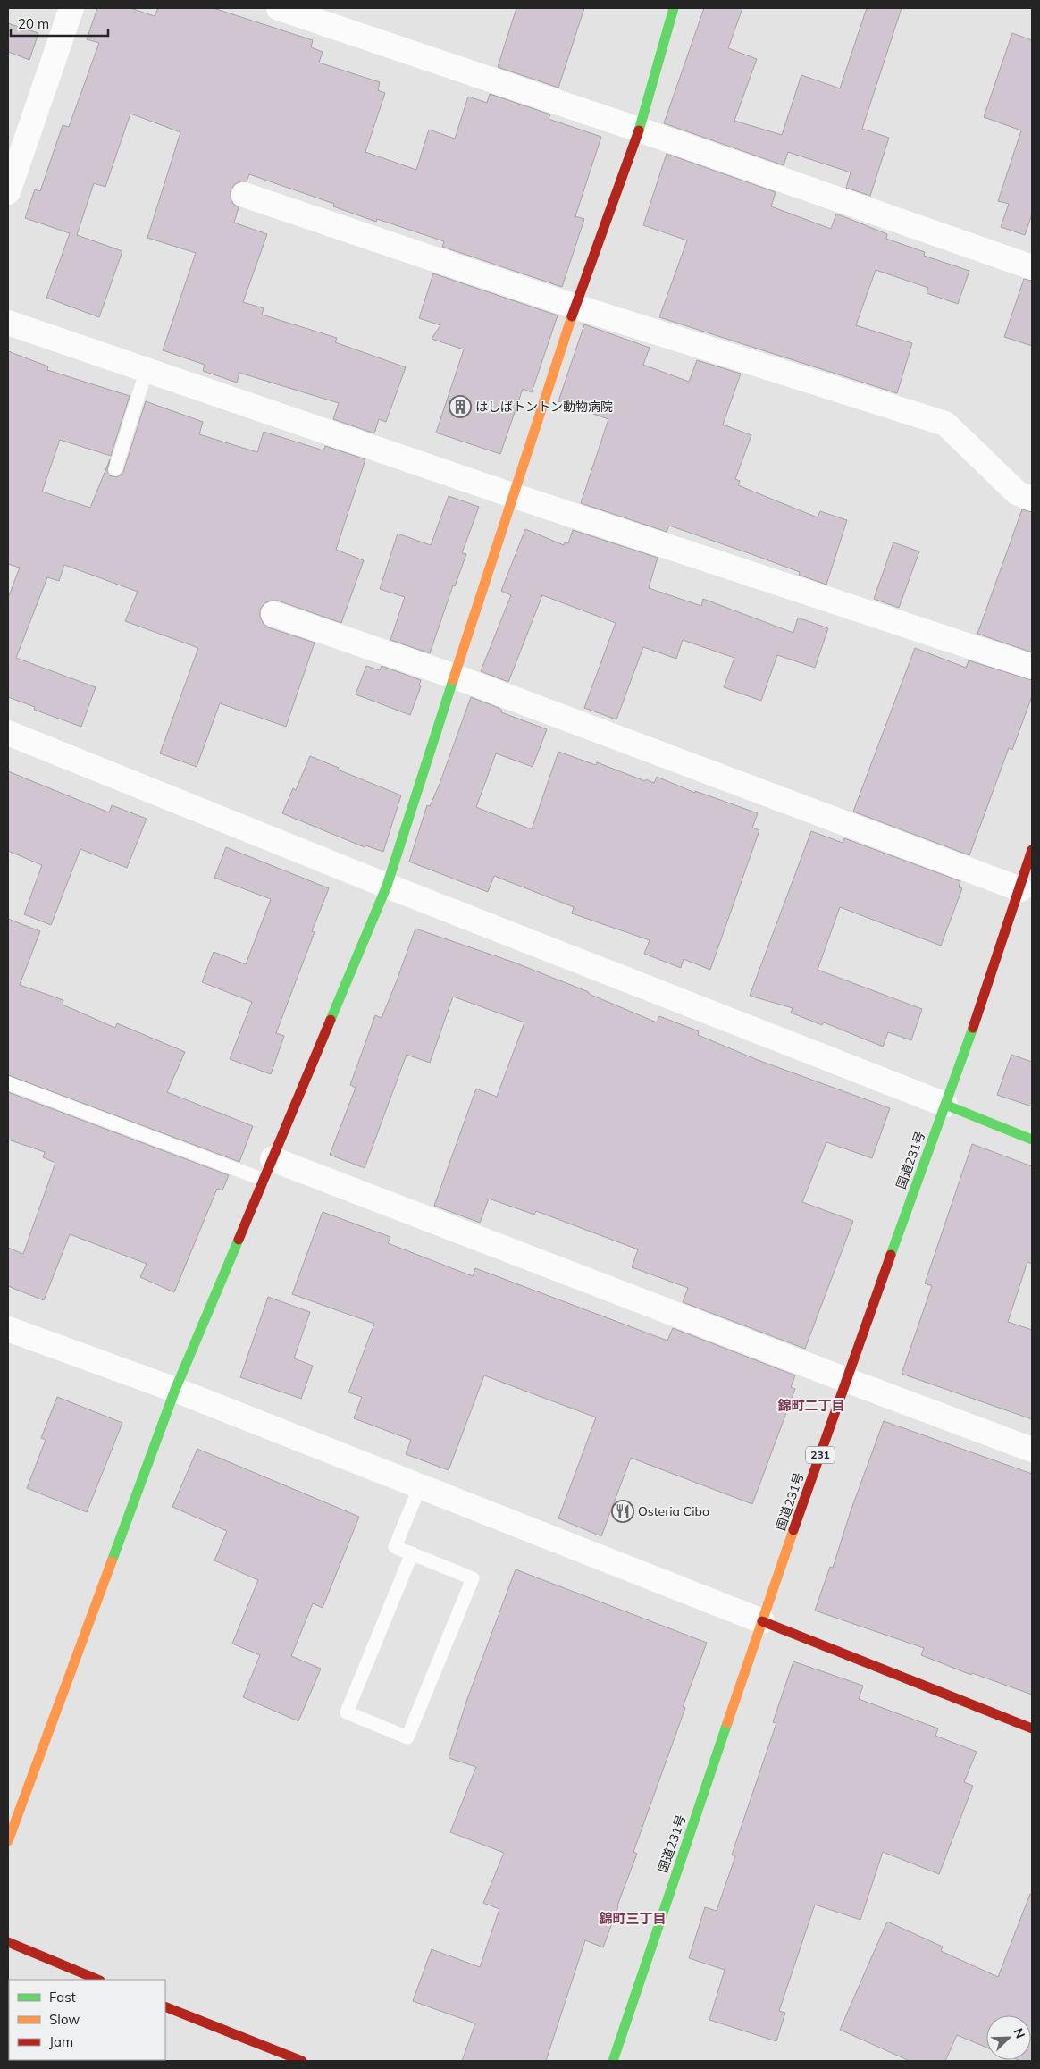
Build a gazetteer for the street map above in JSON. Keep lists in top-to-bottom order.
{
  "streets": {
    "main road": ["国道231号", "231"]
  },
  "districts": ["錦町二丁目", "錦町三丁目"],
  "places": {
    "building": ["はしばトントン動物病院"],
    "restaurant": ["Osteria Cibo"]
  },
  "legend": ["Fast", "Slow", "Jam"],
  "scale_bar": "20 m",
  "north": "top right"
}
